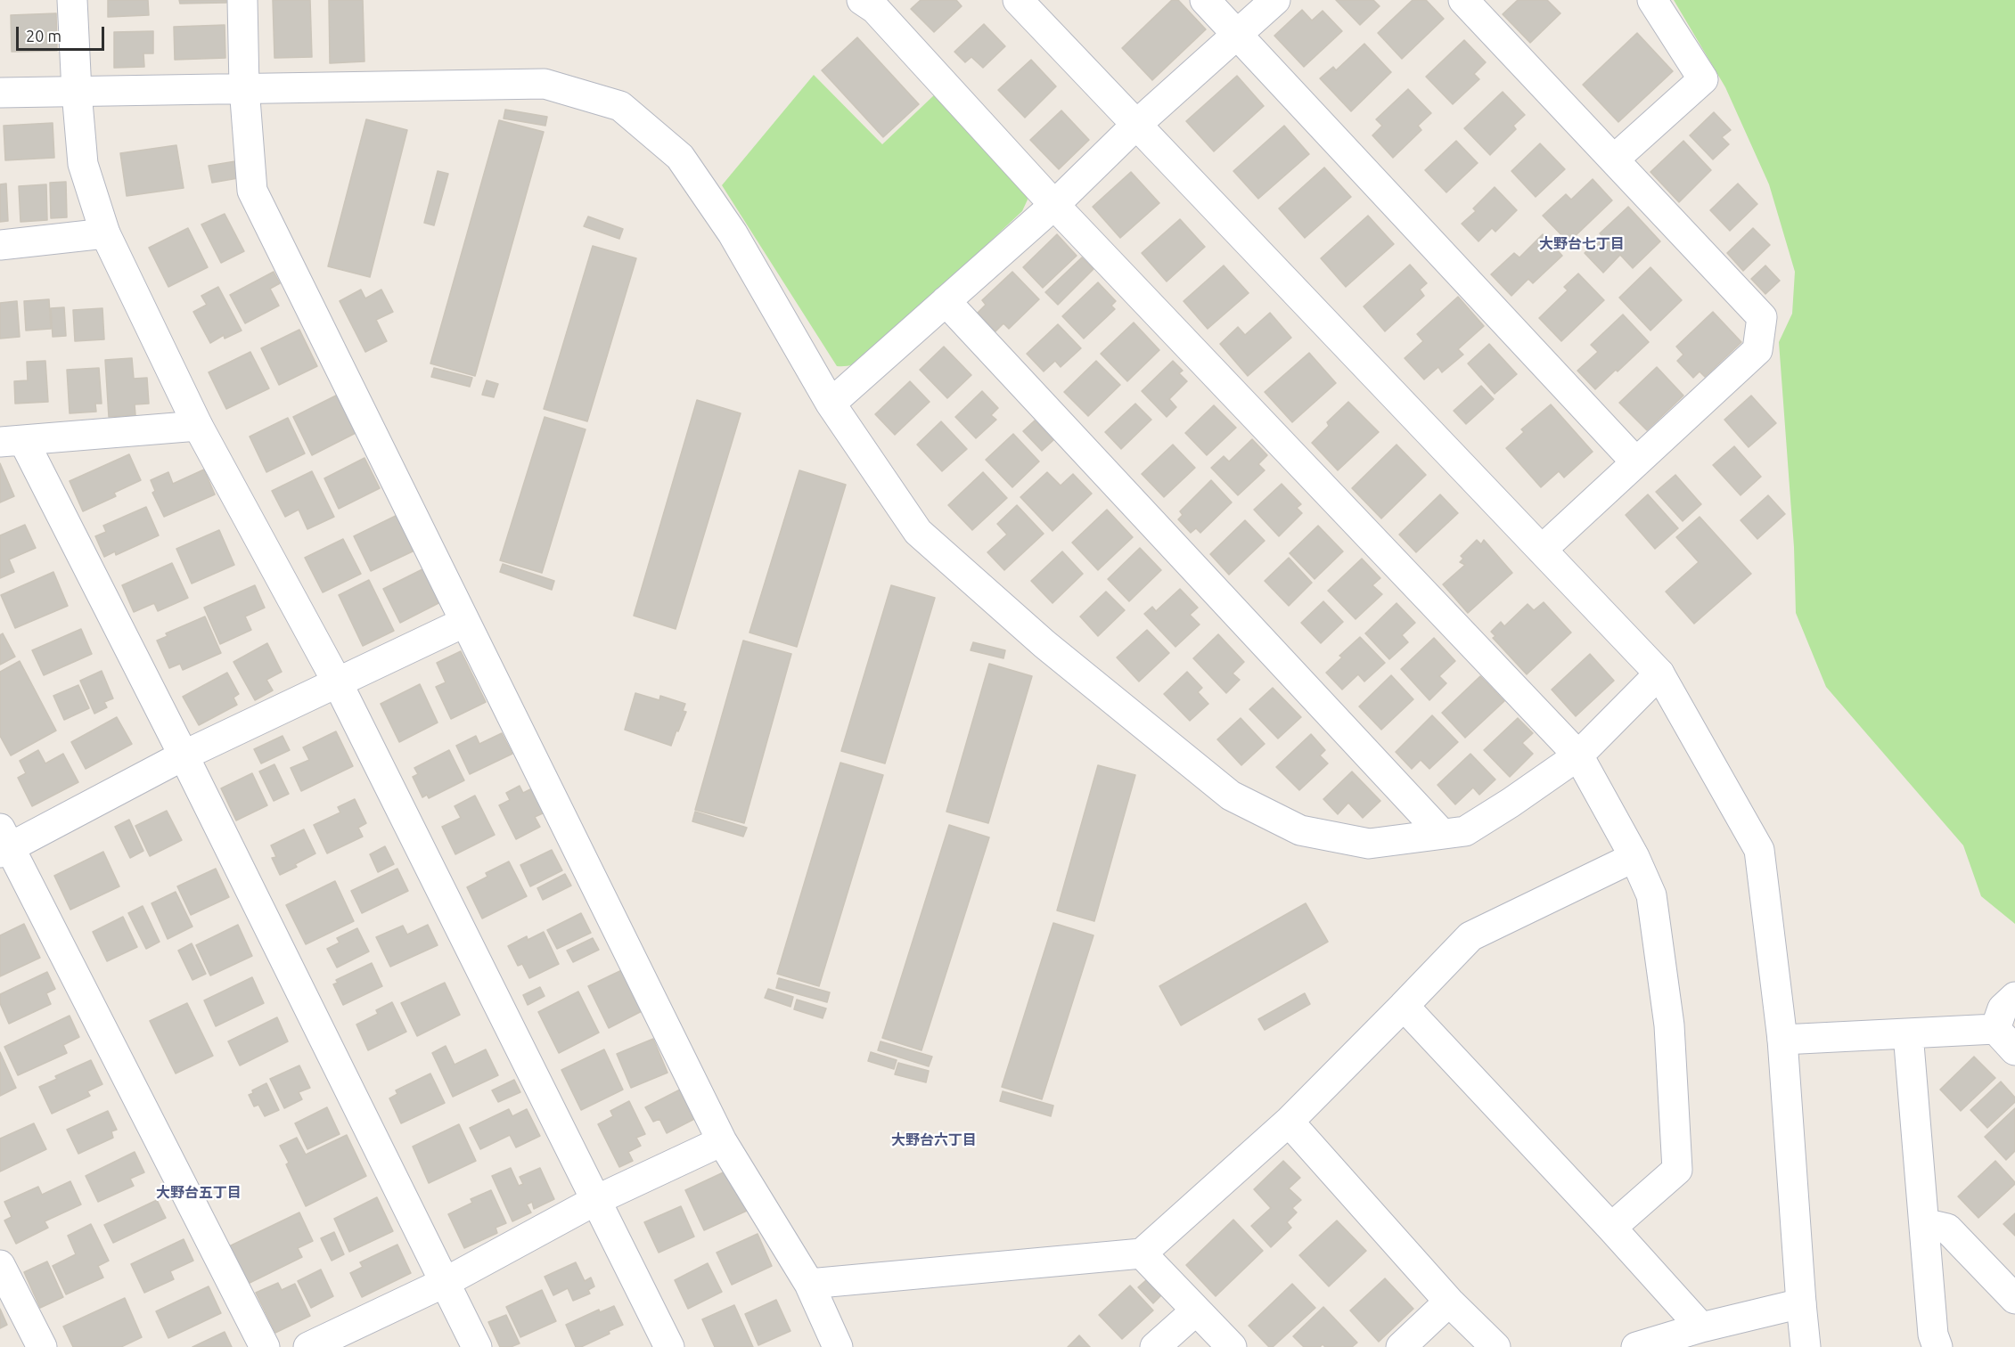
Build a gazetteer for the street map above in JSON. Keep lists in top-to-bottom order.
{
  "districts": ["大野台七丁目", "大野台六丁目", "大野台五丁目"],
  "scale_bar": "20 m"
}
